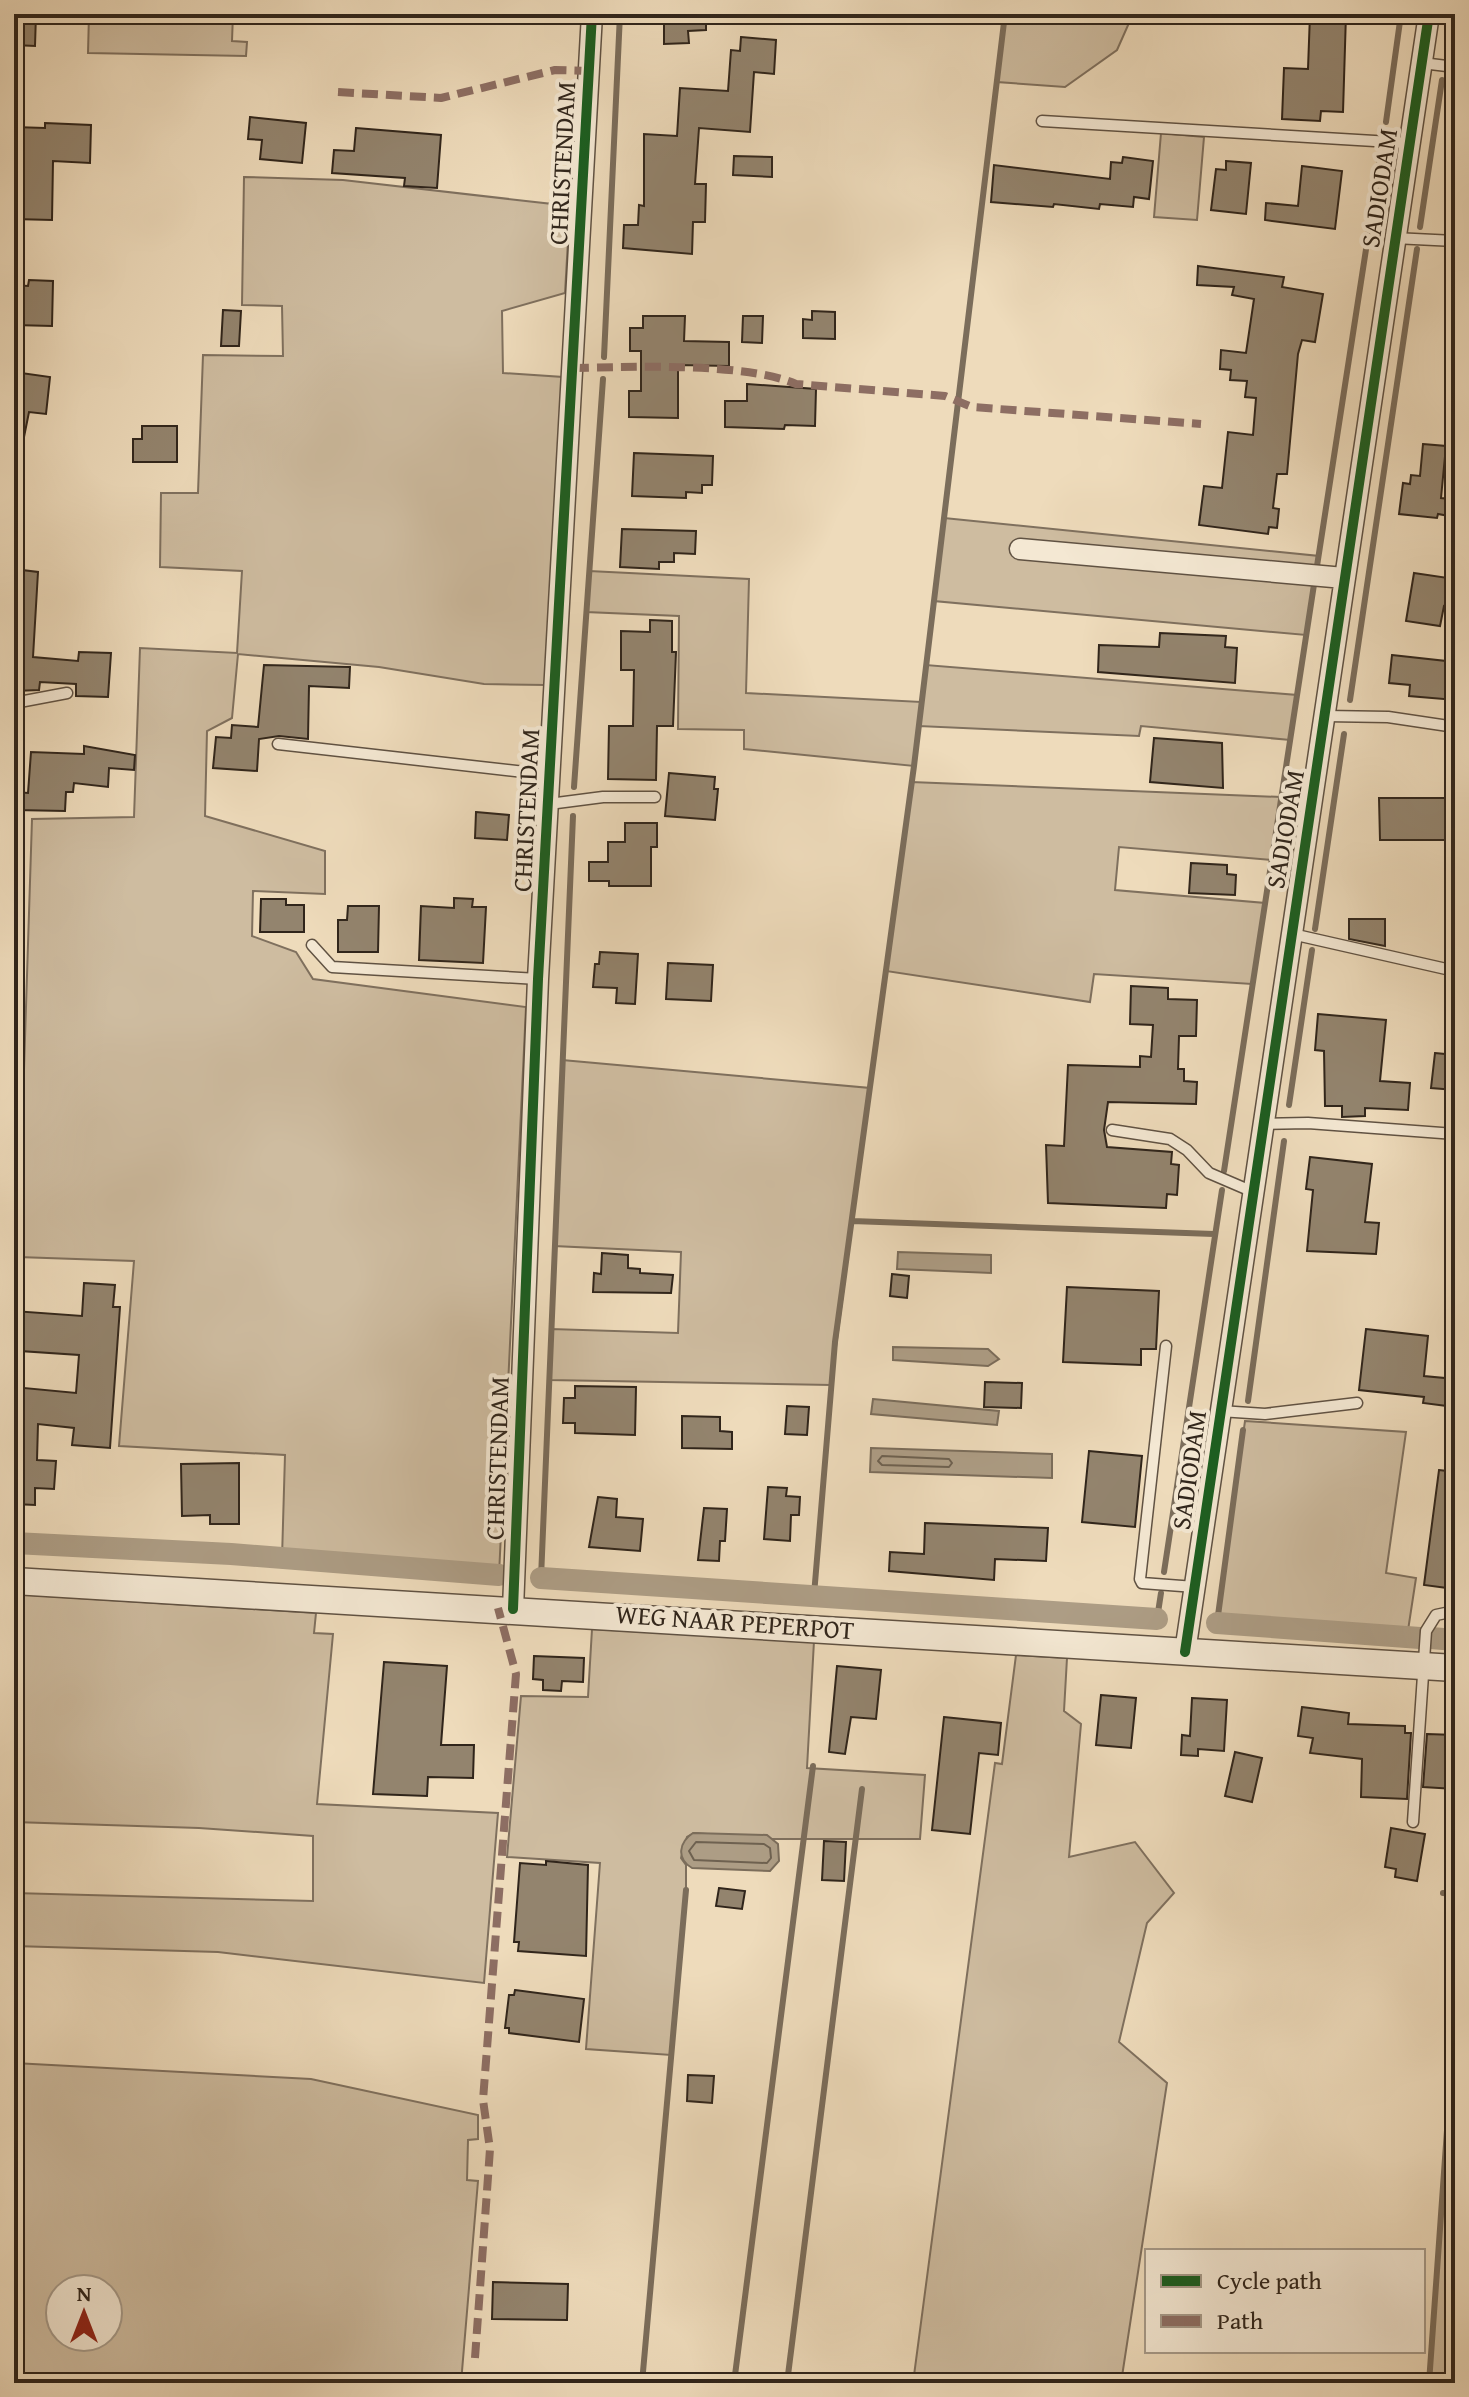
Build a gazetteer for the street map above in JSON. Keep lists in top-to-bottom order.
{
  "streets": {
    "street": ["CHRISTENDAM", "SADIODAM", "WEG NAAR PEPERPOT"]
  },
  "crossings": [
    ["CHRISTENDAM", "WEG NAAR PEPERPOT"],
    ["SADIODAM", "WEG NAAR PEPERPOT"]
  ],
  "legend": ["Cycle path", "Path"],
  "north": "top"
}
